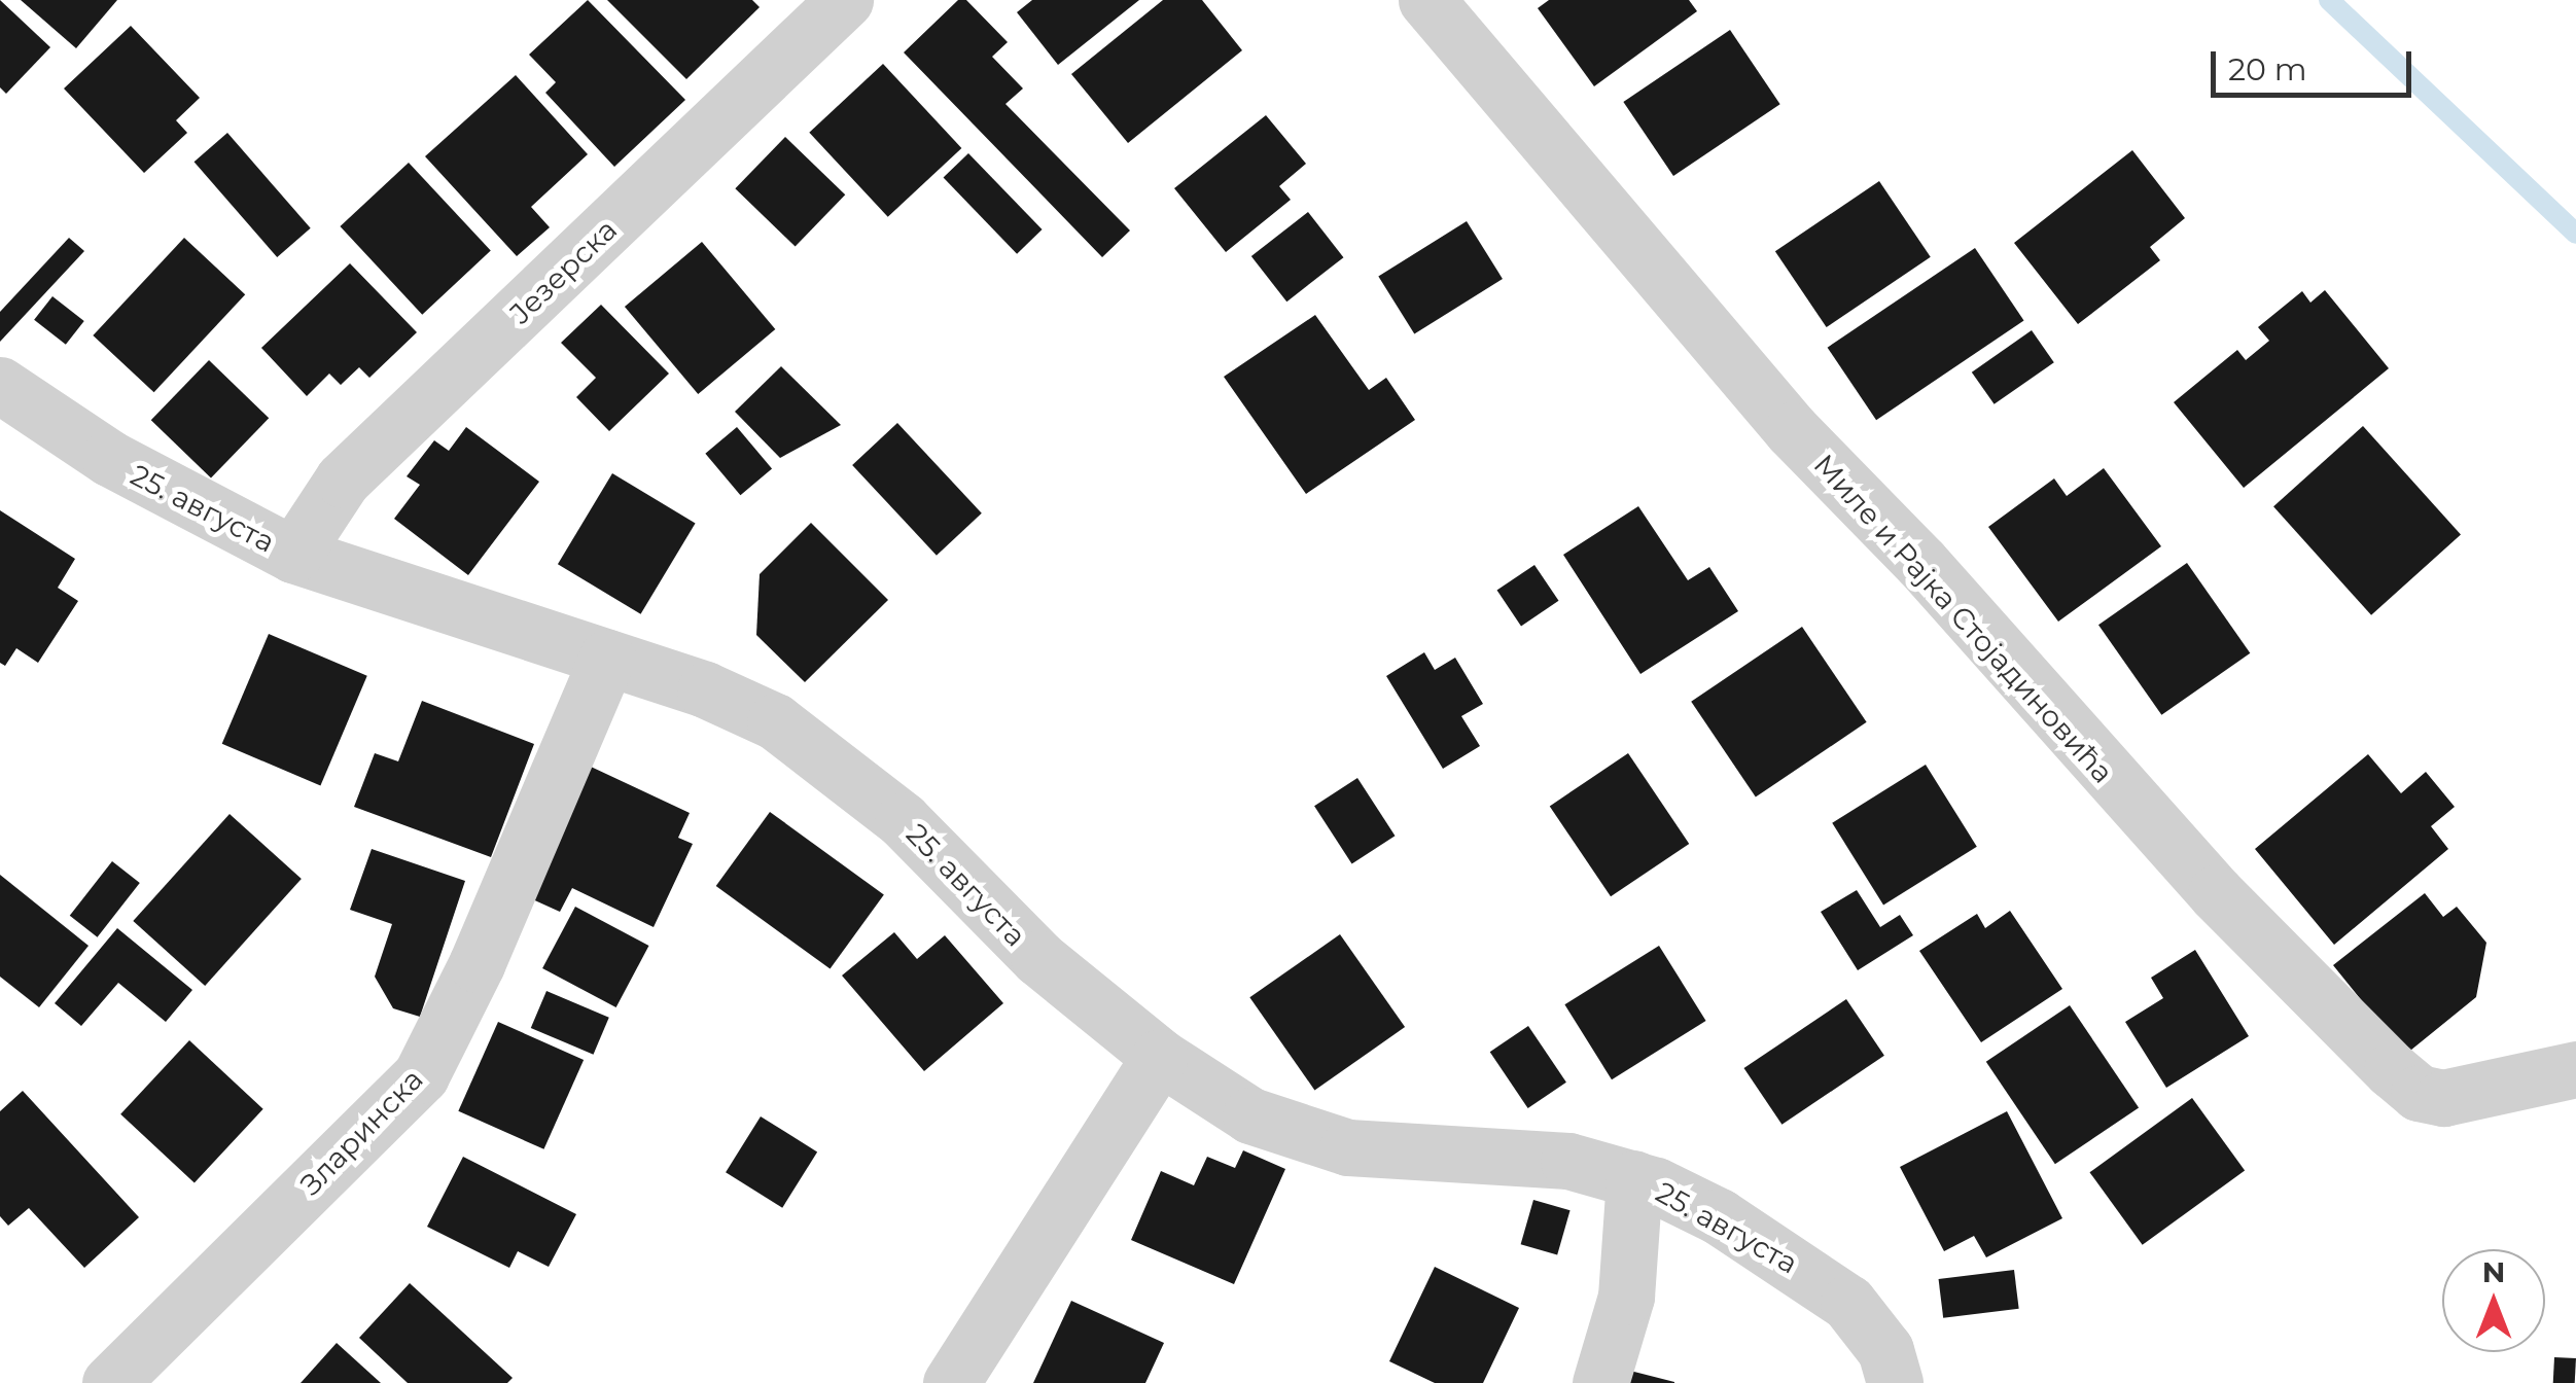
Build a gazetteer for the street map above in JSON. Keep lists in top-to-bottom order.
{
  "streets": {
    "street": [
      "Језерска",
      "25. августа",
      "Миле и Рајка Стојадиновића",
      "Зларинска"
    ]
  },
  "crossings": [
    ["Језерска", "25. августа"],
    ["25. августа", "Зларинска"]
  ],
  "scale_bar": "20 m",
  "north": "top"
}
